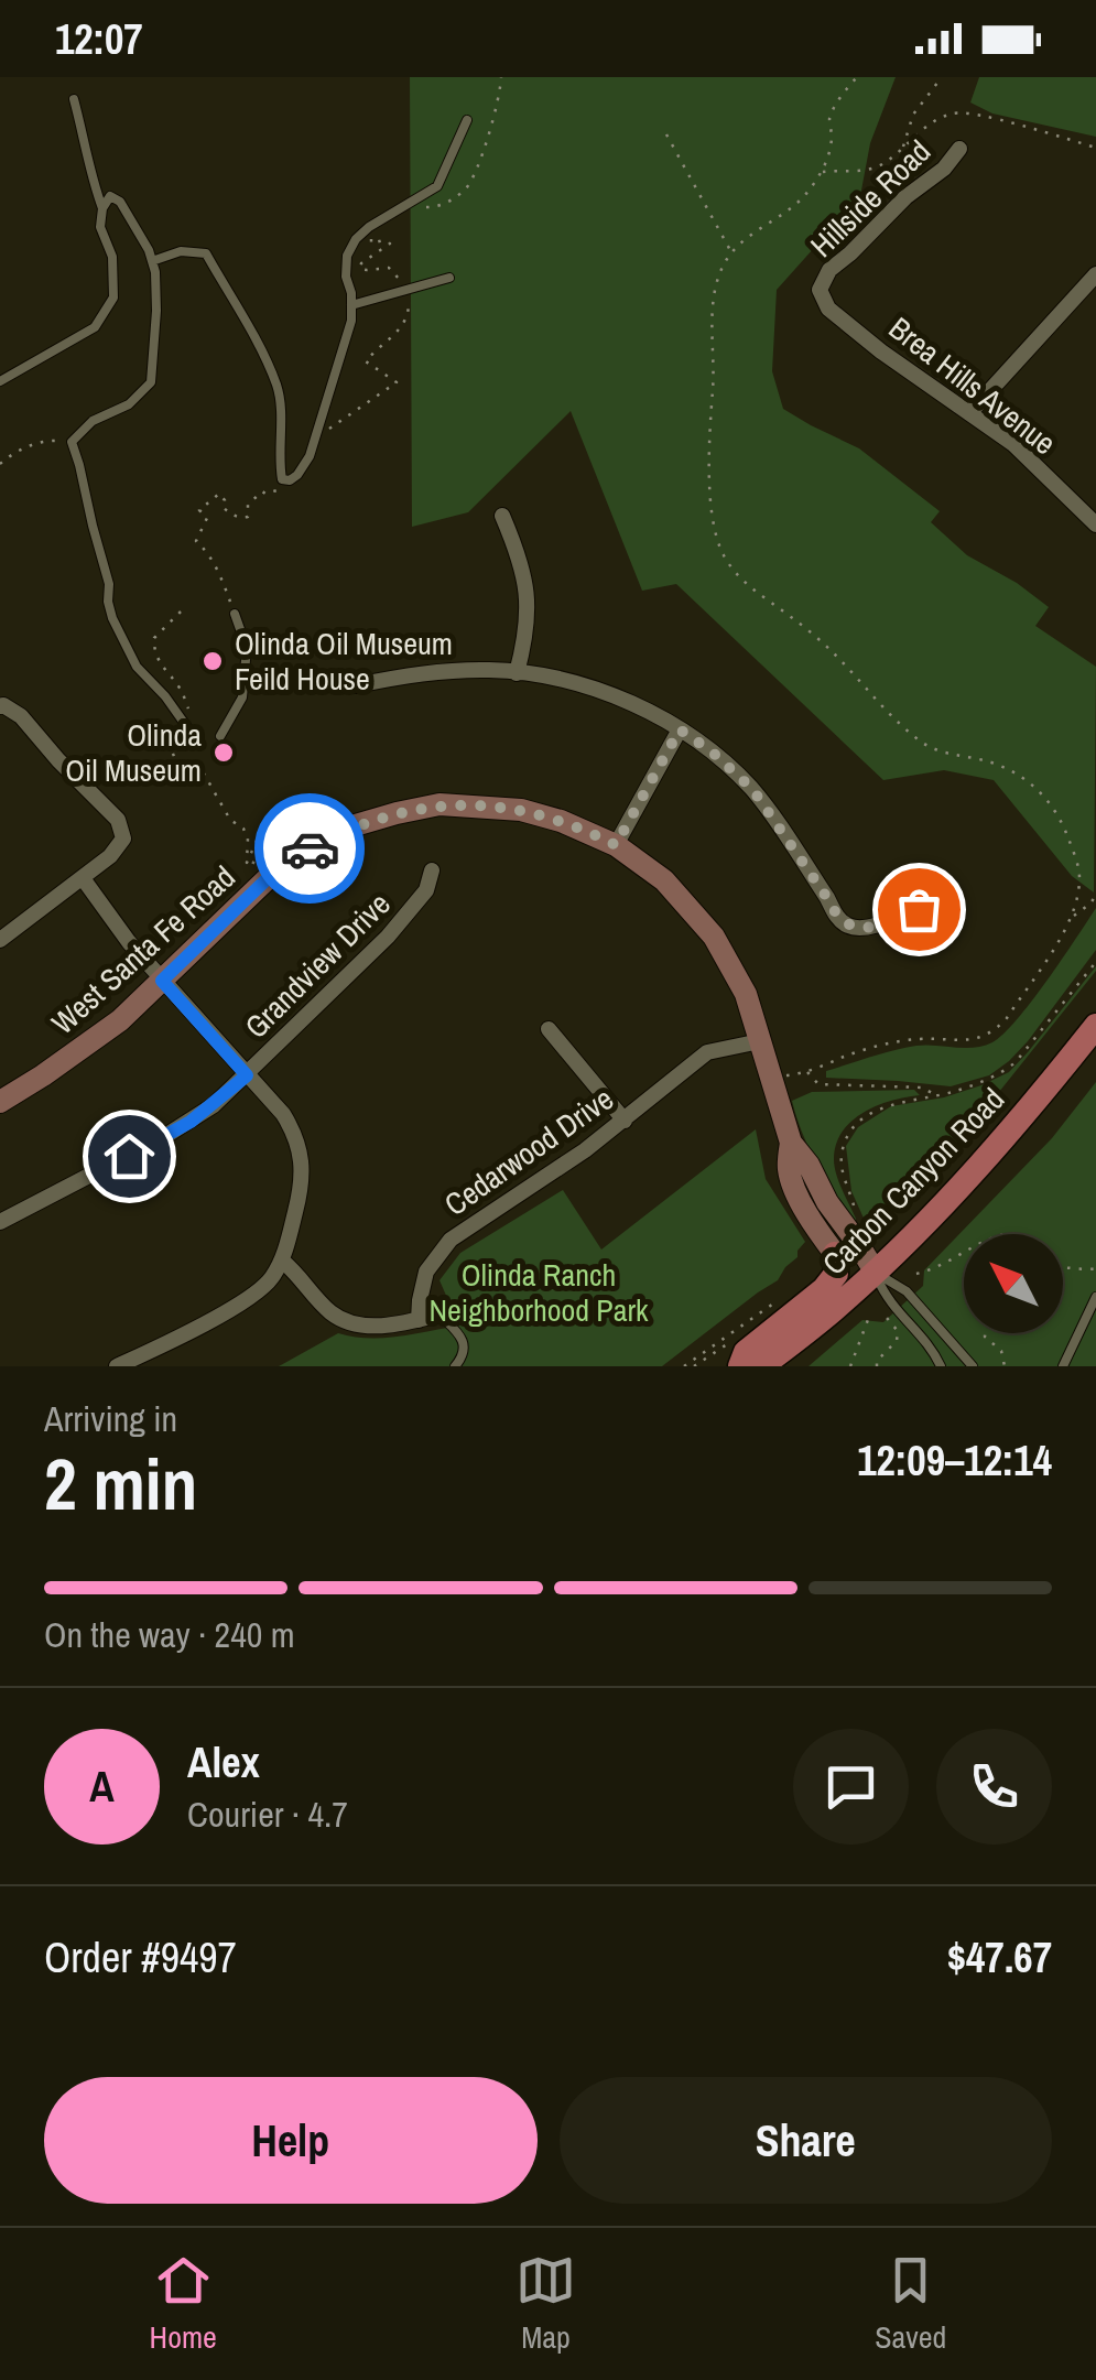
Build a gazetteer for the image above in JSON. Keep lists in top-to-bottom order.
{
  "streets": {
    "main road": ["Carbon Canyon Road"],
    "street": [
      "Hillside Road",
      "Brea Hills Avenue",
      "West Santa Fe Road",
      "Grandview Drive",
      "Cedarwood Drive"
    ]
  },
  "crossings": [
    ["Hillside Road", "Brea Hills Avenue"],
    ["West Santa Fe Road", "Cedarwood Drive"],
    ["West Santa Fe Road", "Carbon Canyon Road"]
  ],
  "parks": ["Olinda Ranch Neighborhood Park"],
  "places": ["Olinda Oil Museum Feild House", "Olinda Oil Museum"],
  "north": "top left",
  "page": {
    "status": "12:07",
    "heading": ["2 min", "Arriving in", "12:09–12:14"],
    "panel": [
      "Alex",
      "Courier · 4.7",
      "Order #9497",
      "$47.67"
    ],
    "bar": "On the way · 240 m",
    "round": "A",
    "buttons": ["Help", "Share"],
    "tabs": ["Home", "Map", "Saved"]
  }
}
